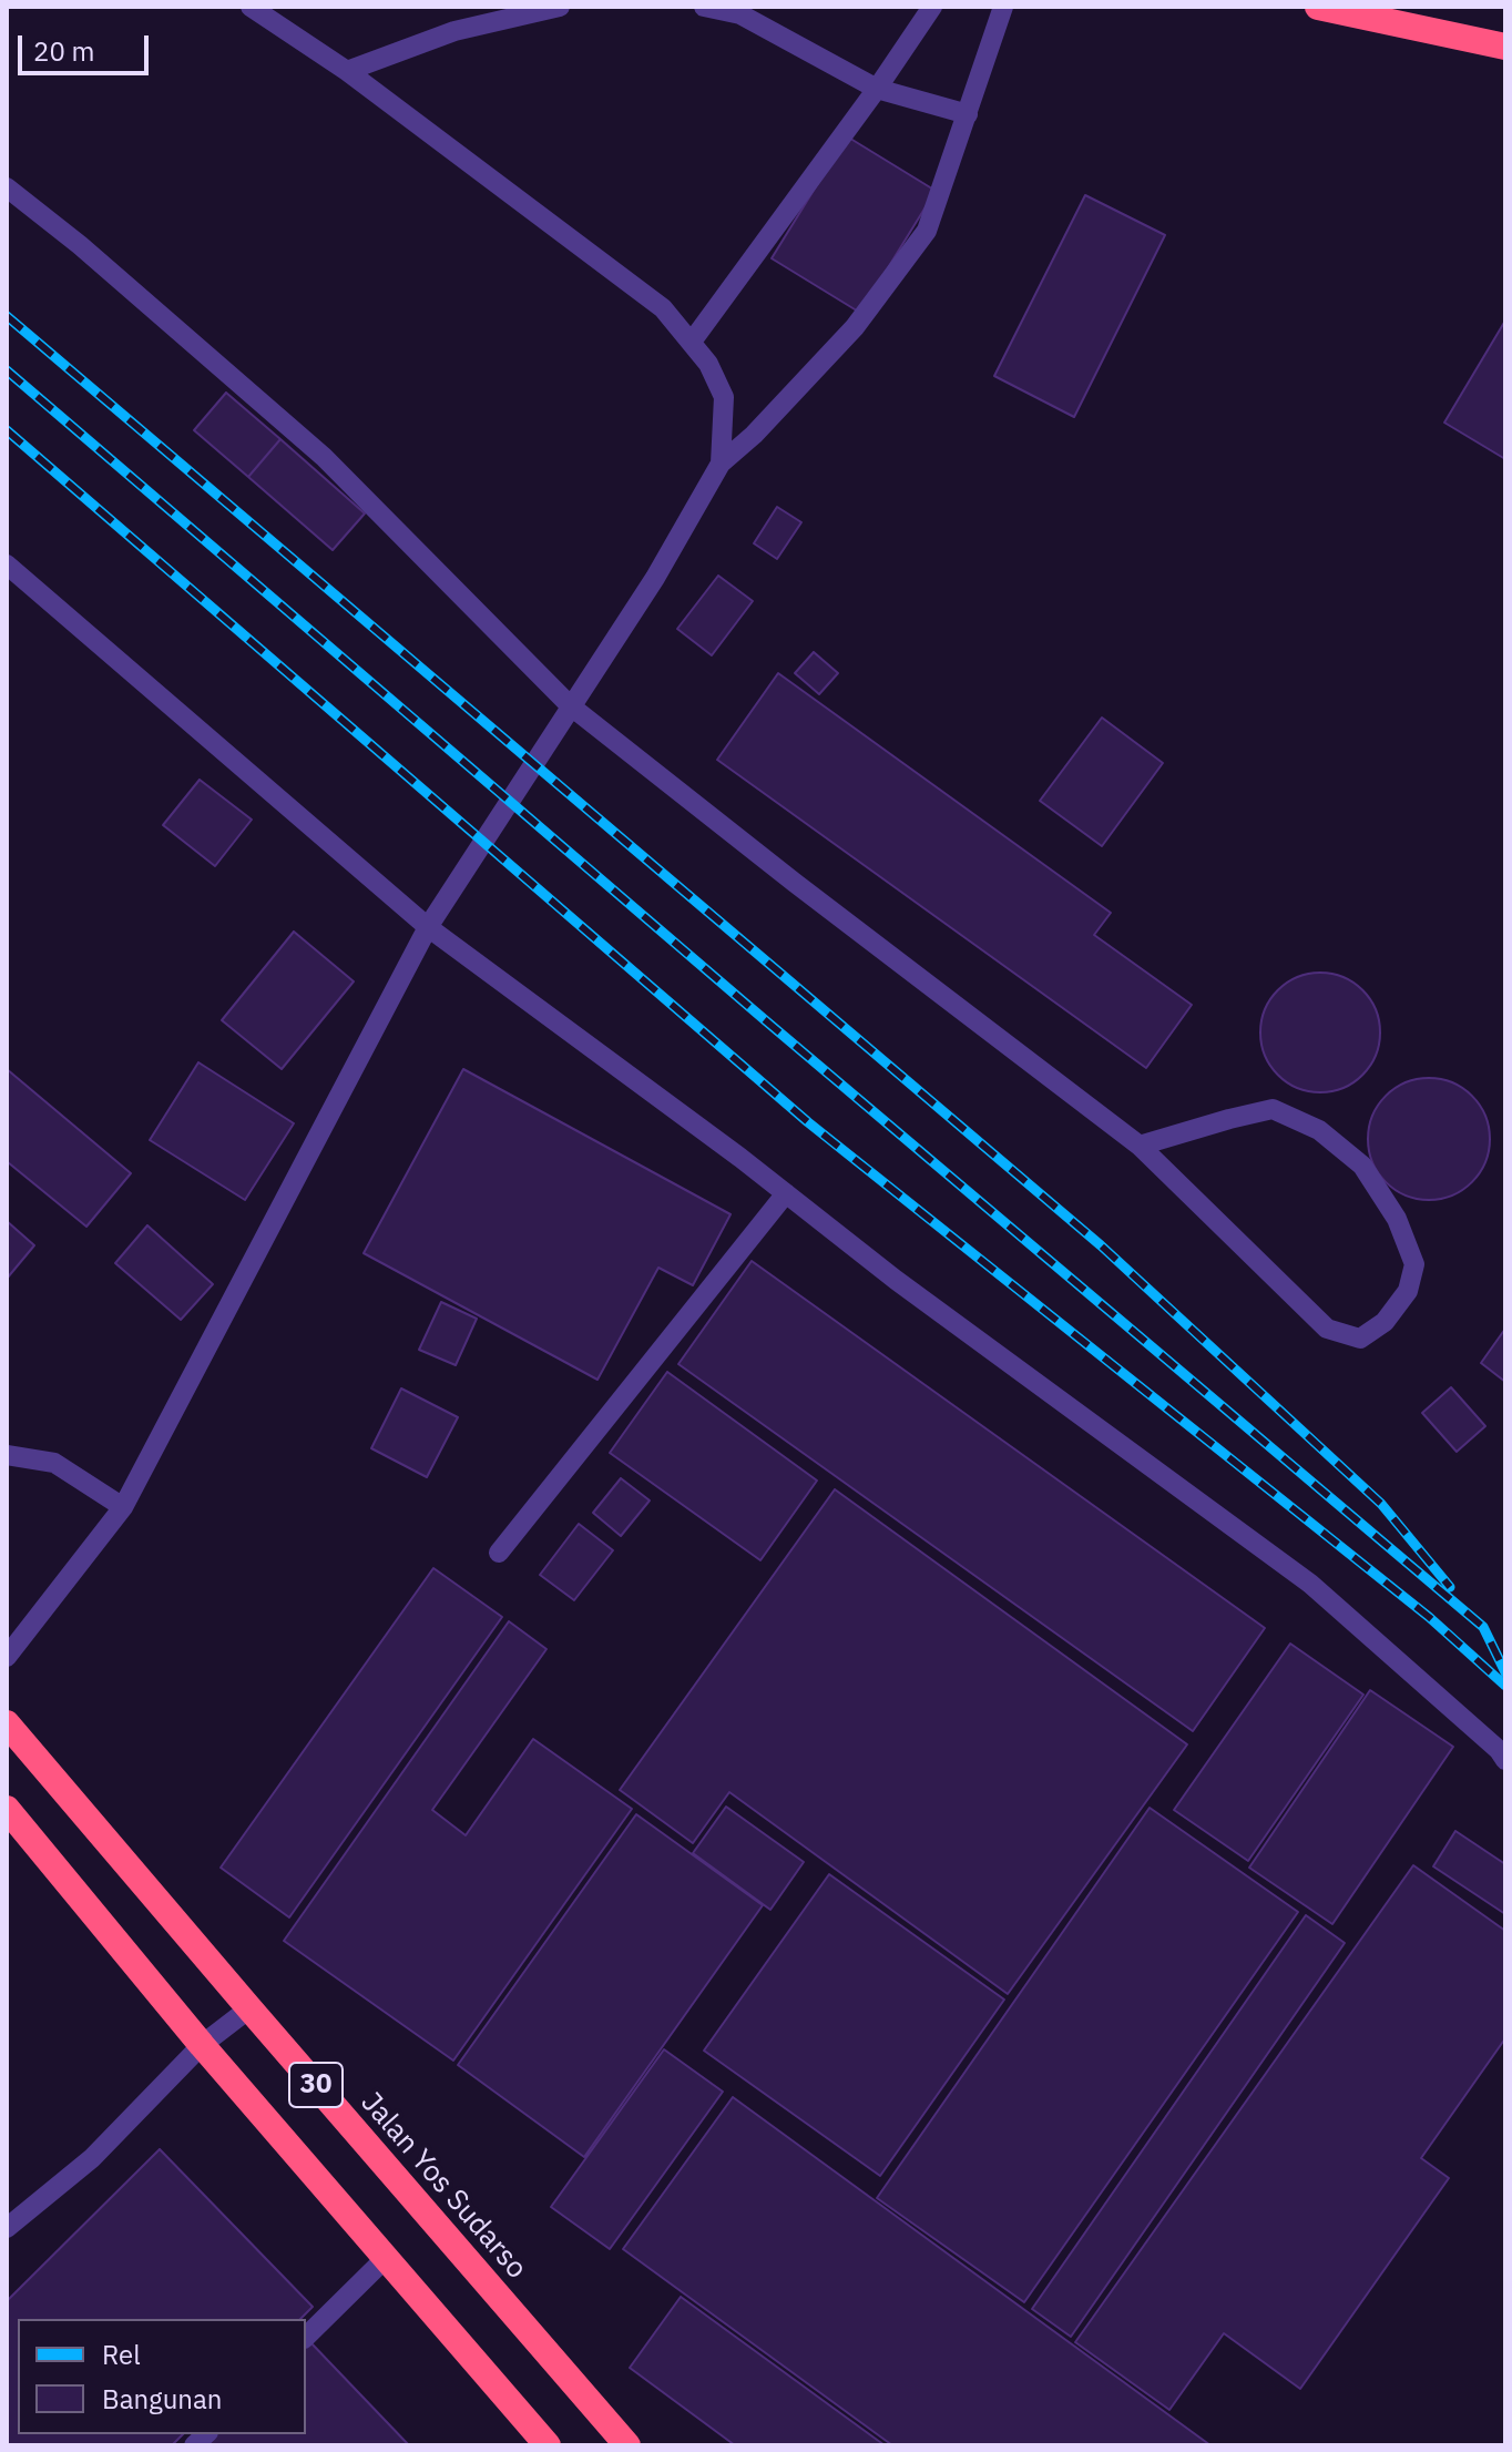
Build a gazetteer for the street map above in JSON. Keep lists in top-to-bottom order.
{
  "streets": {
    "highway": ["30", "Jalan Yos Sudarso"]
  },
  "legend": ["Rel", "Bangunan"],
  "scale_bar": "20 m"
}
